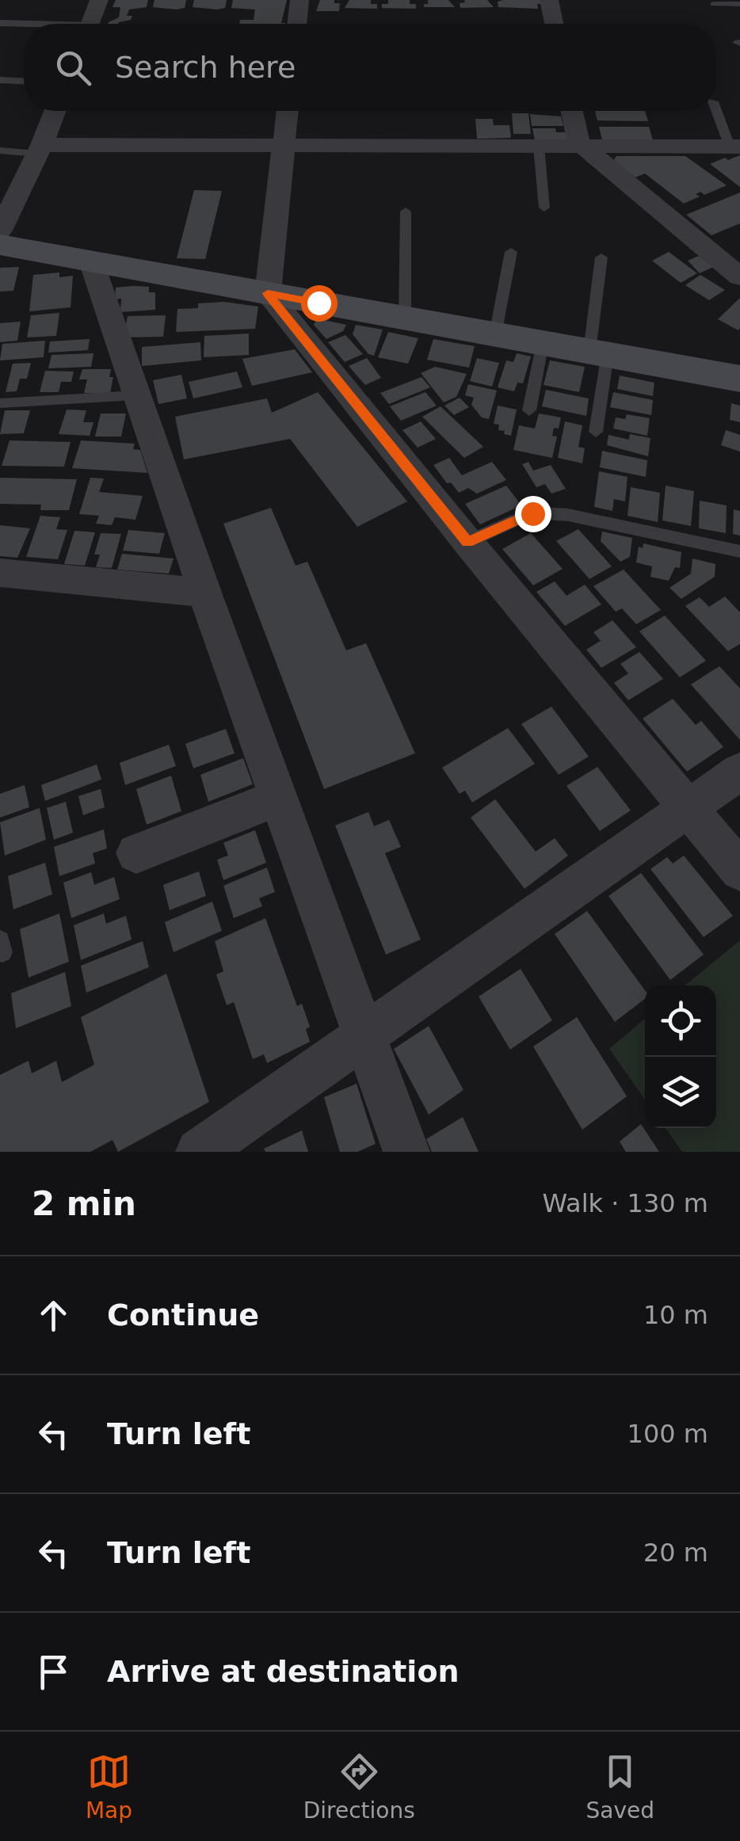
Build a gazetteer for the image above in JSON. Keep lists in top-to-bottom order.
{
  "page": {
    "search": "Search here",
    "heading": ["2 min", "Walk · 130 m"],
    "list": [
      ["Continue", "10 m"],
      ["Turn left", "100 m"],
      ["Turn left", "20 m"],
      "Arrive at destination"
    ],
    "nav": ["Map", "Directions", "Saved"]
  }
}
